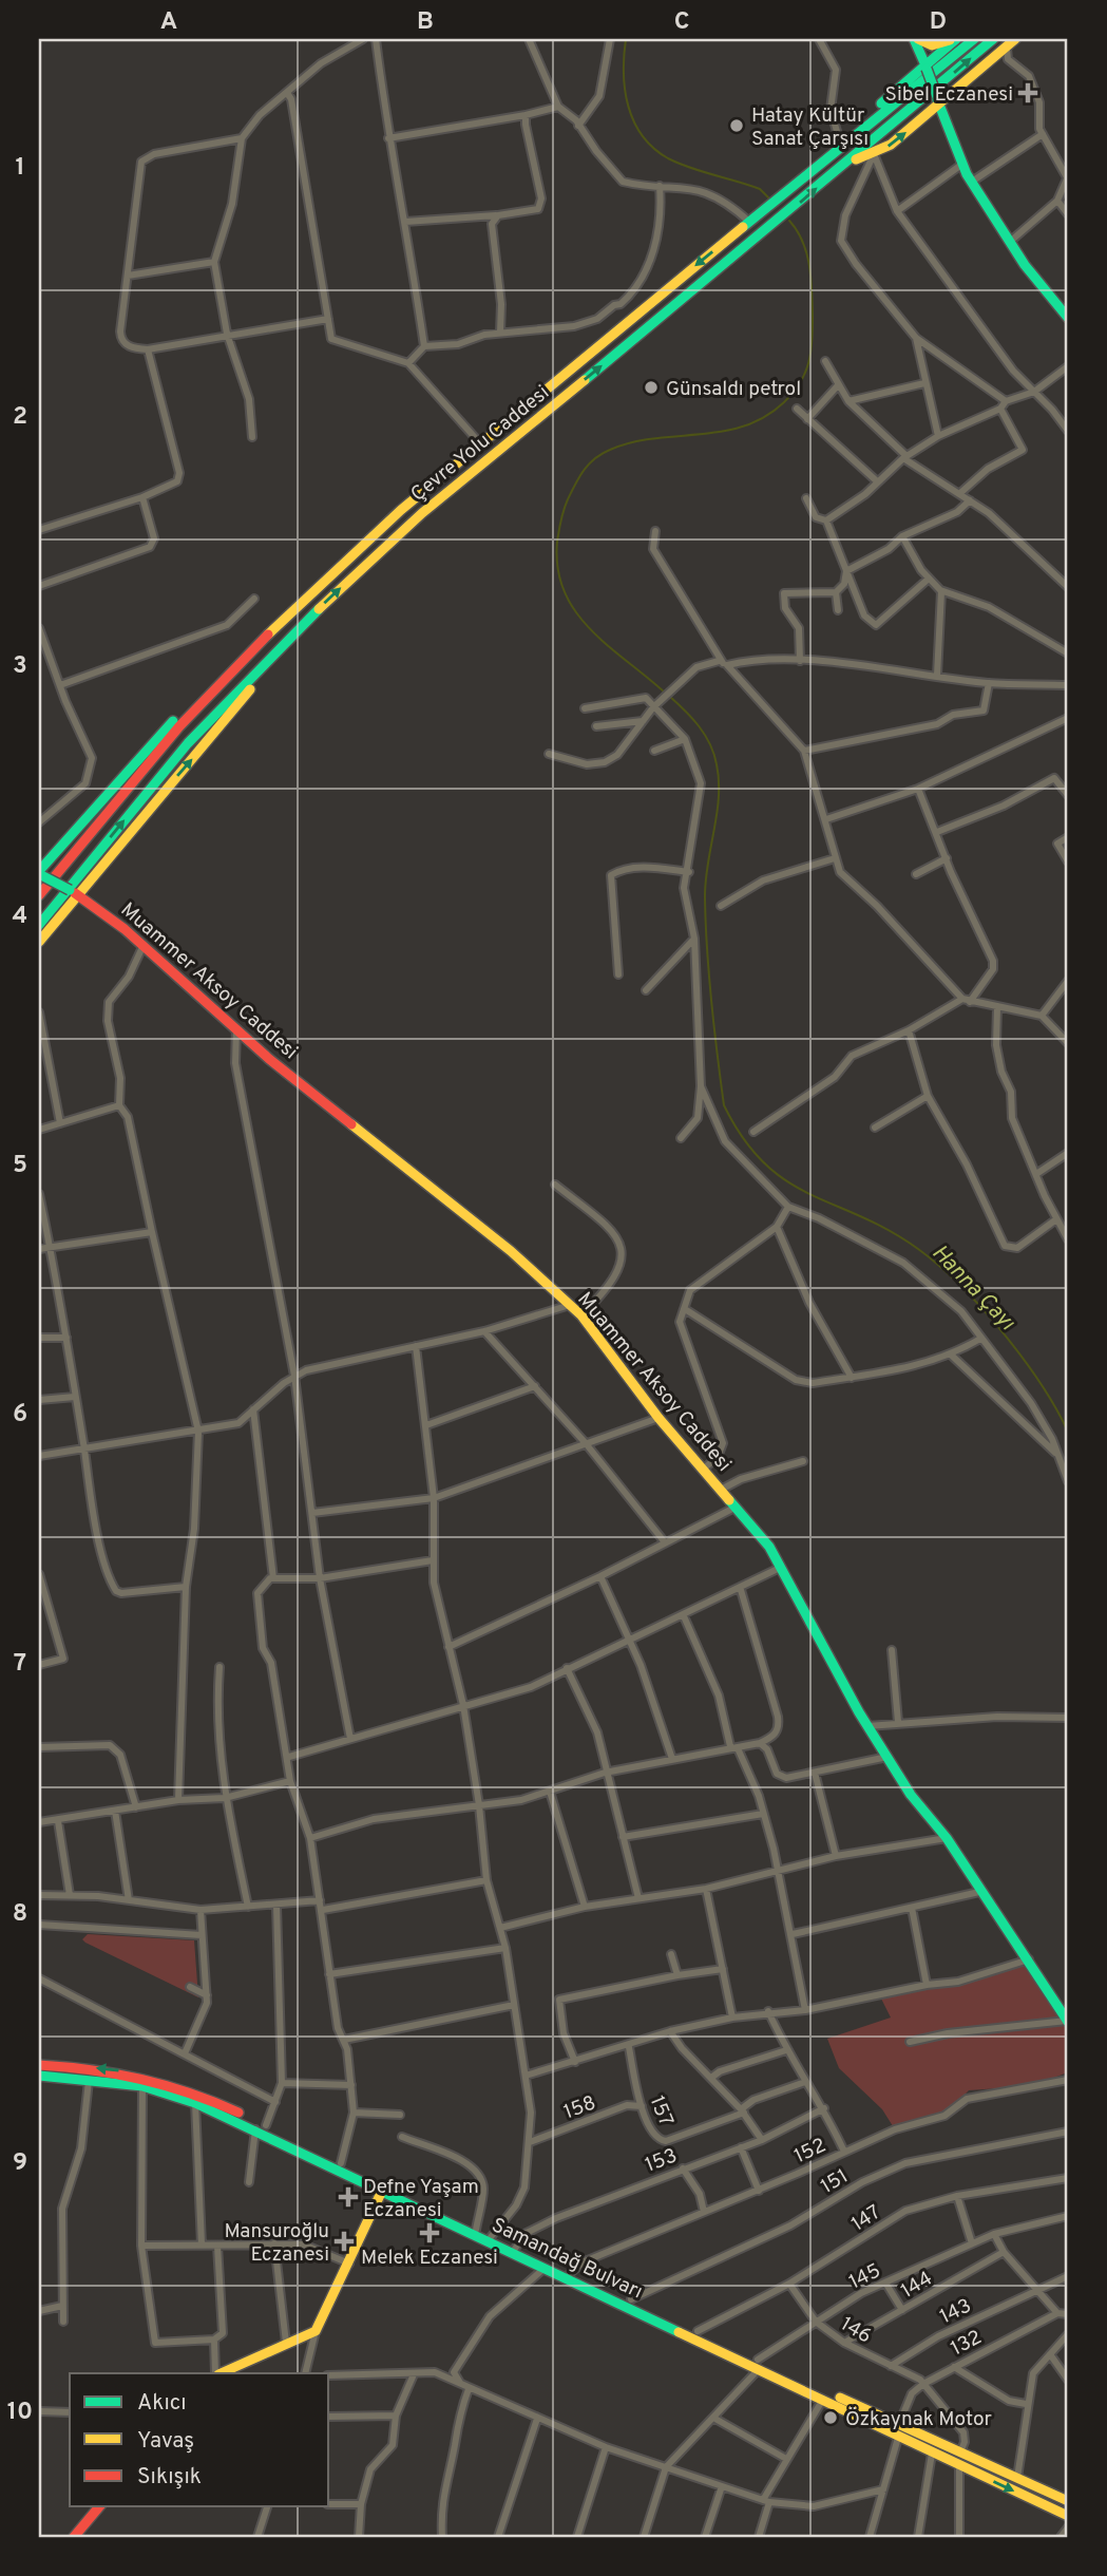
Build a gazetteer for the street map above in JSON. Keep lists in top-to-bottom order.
{
  "streets": {
    "main road": ["Çevre Yolu Caddesi", "Muammer Aksoy Caddesi", "Samandağ Bulvarı"],
    "street": [
      "158",
      "157",
      "152",
      "153",
      "151",
      "147",
      "145",
      "144",
      "143",
      "146",
      "132"
    ]
  },
  "crossings": [
    ["158", "157"],
    ["152", "Samandağ Bulvarı"],
    ["153", "Samandağ Bulvarı"],
    ["151", "Samandağ Bulvarı"],
    ["147", "Samandağ Bulvarı"],
    ["147", "146"],
    ["Samandağ Bulvarı", "145"],
    ["Samandağ Bulvarı", "132"],
    ["145", "146"],
    ["144", "146"],
    ["143", "146"],
    ["146", "132"]
  ],
  "water": ["Hanna Çayı"],
  "places": {
    "health": [
      "Sibel Eczanesi",
      "Defne Yaşam Eczanesi",
      "Melek Eczanesi",
      "Mansuroğlu Eczanesi"
    ],
    "other": ["Hatay Kültür Sanat Çarşısı", "Günsaldı petrol", "Özkaynak Motor"]
  },
  "legend": ["Akıcı", "Yavaş", "Sıkışık"],
  "grid": {
    "columns": [
      "A",
      "B",
      "C",
      "D"
    ],
    "rows": [
      "1",
      "2",
      "3",
      "4",
      "5",
      "6",
      "7",
      "8",
      "9",
      "10"
    ]
  }
}
